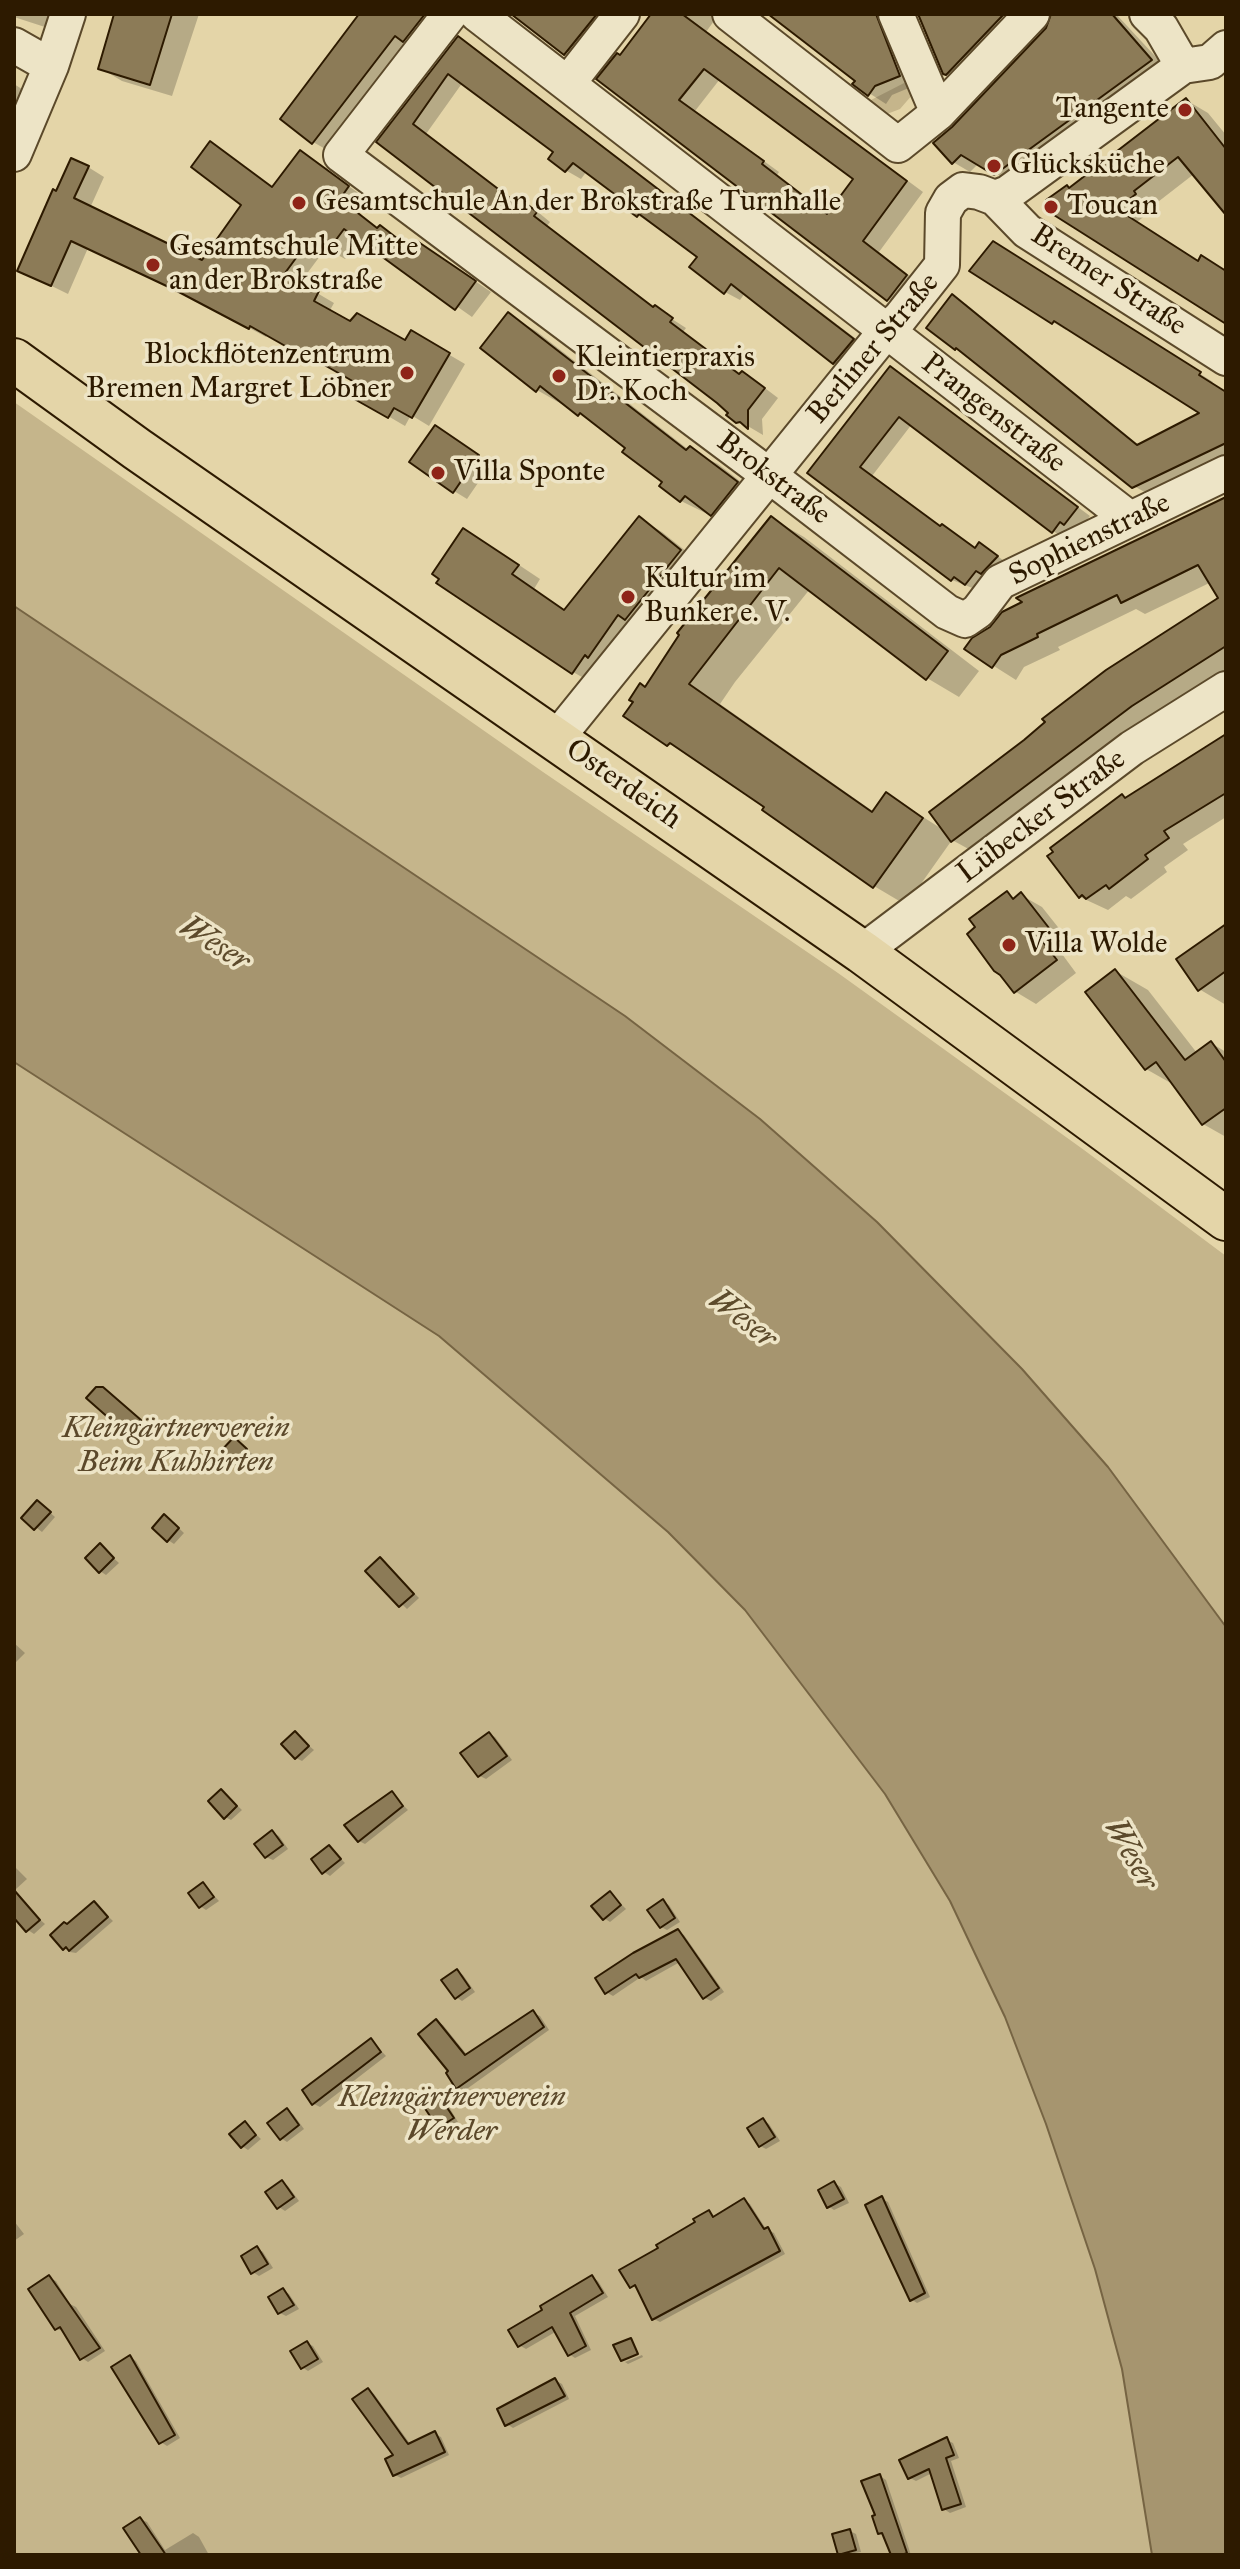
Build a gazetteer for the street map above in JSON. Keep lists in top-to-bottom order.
{
  "streets": {
    "main road": ["Osterdeich"],
    "street": [
      "Bremer Straße",
      "Berliner Straße",
      "Prangenstraße",
      "Brokstraße",
      "Sophienstraße",
      "Lübecker Straße"
    ]
  },
  "crossings": [
    ["Bremer Straße", "Berliner Straße"],
    ["Berliner Straße", "Prangenstraße"],
    ["Berliner Straße", "Brokstraße"],
    ["Berliner Straße", "Osterdeich"],
    ["Prangenstraße", "Sophienstraße"],
    ["Brokstraße", "Sophienstraße"],
    ["Osterdeich", "Lübecker Straße"]
  ],
  "water": ["Weser"],
  "parks": ["Kleingärtnerverein Beim Kuhhirten", "Kleingärtnerverein Werder"],
  "places": [
    "Tangente",
    "Glücksküche",
    "Gesamtschule An der Brokstraße Turnhalle",
    "Toucan",
    "Gesamtschule Mitte an der Brokstraße",
    "Blockflötenzentrum Bremen Margret Löbner",
    "Kleintierpraxis Dr. Koch",
    "Villa Sponte",
    "Kultur im Bunker e. V.",
    "Villa Wolde"
  ]
}
